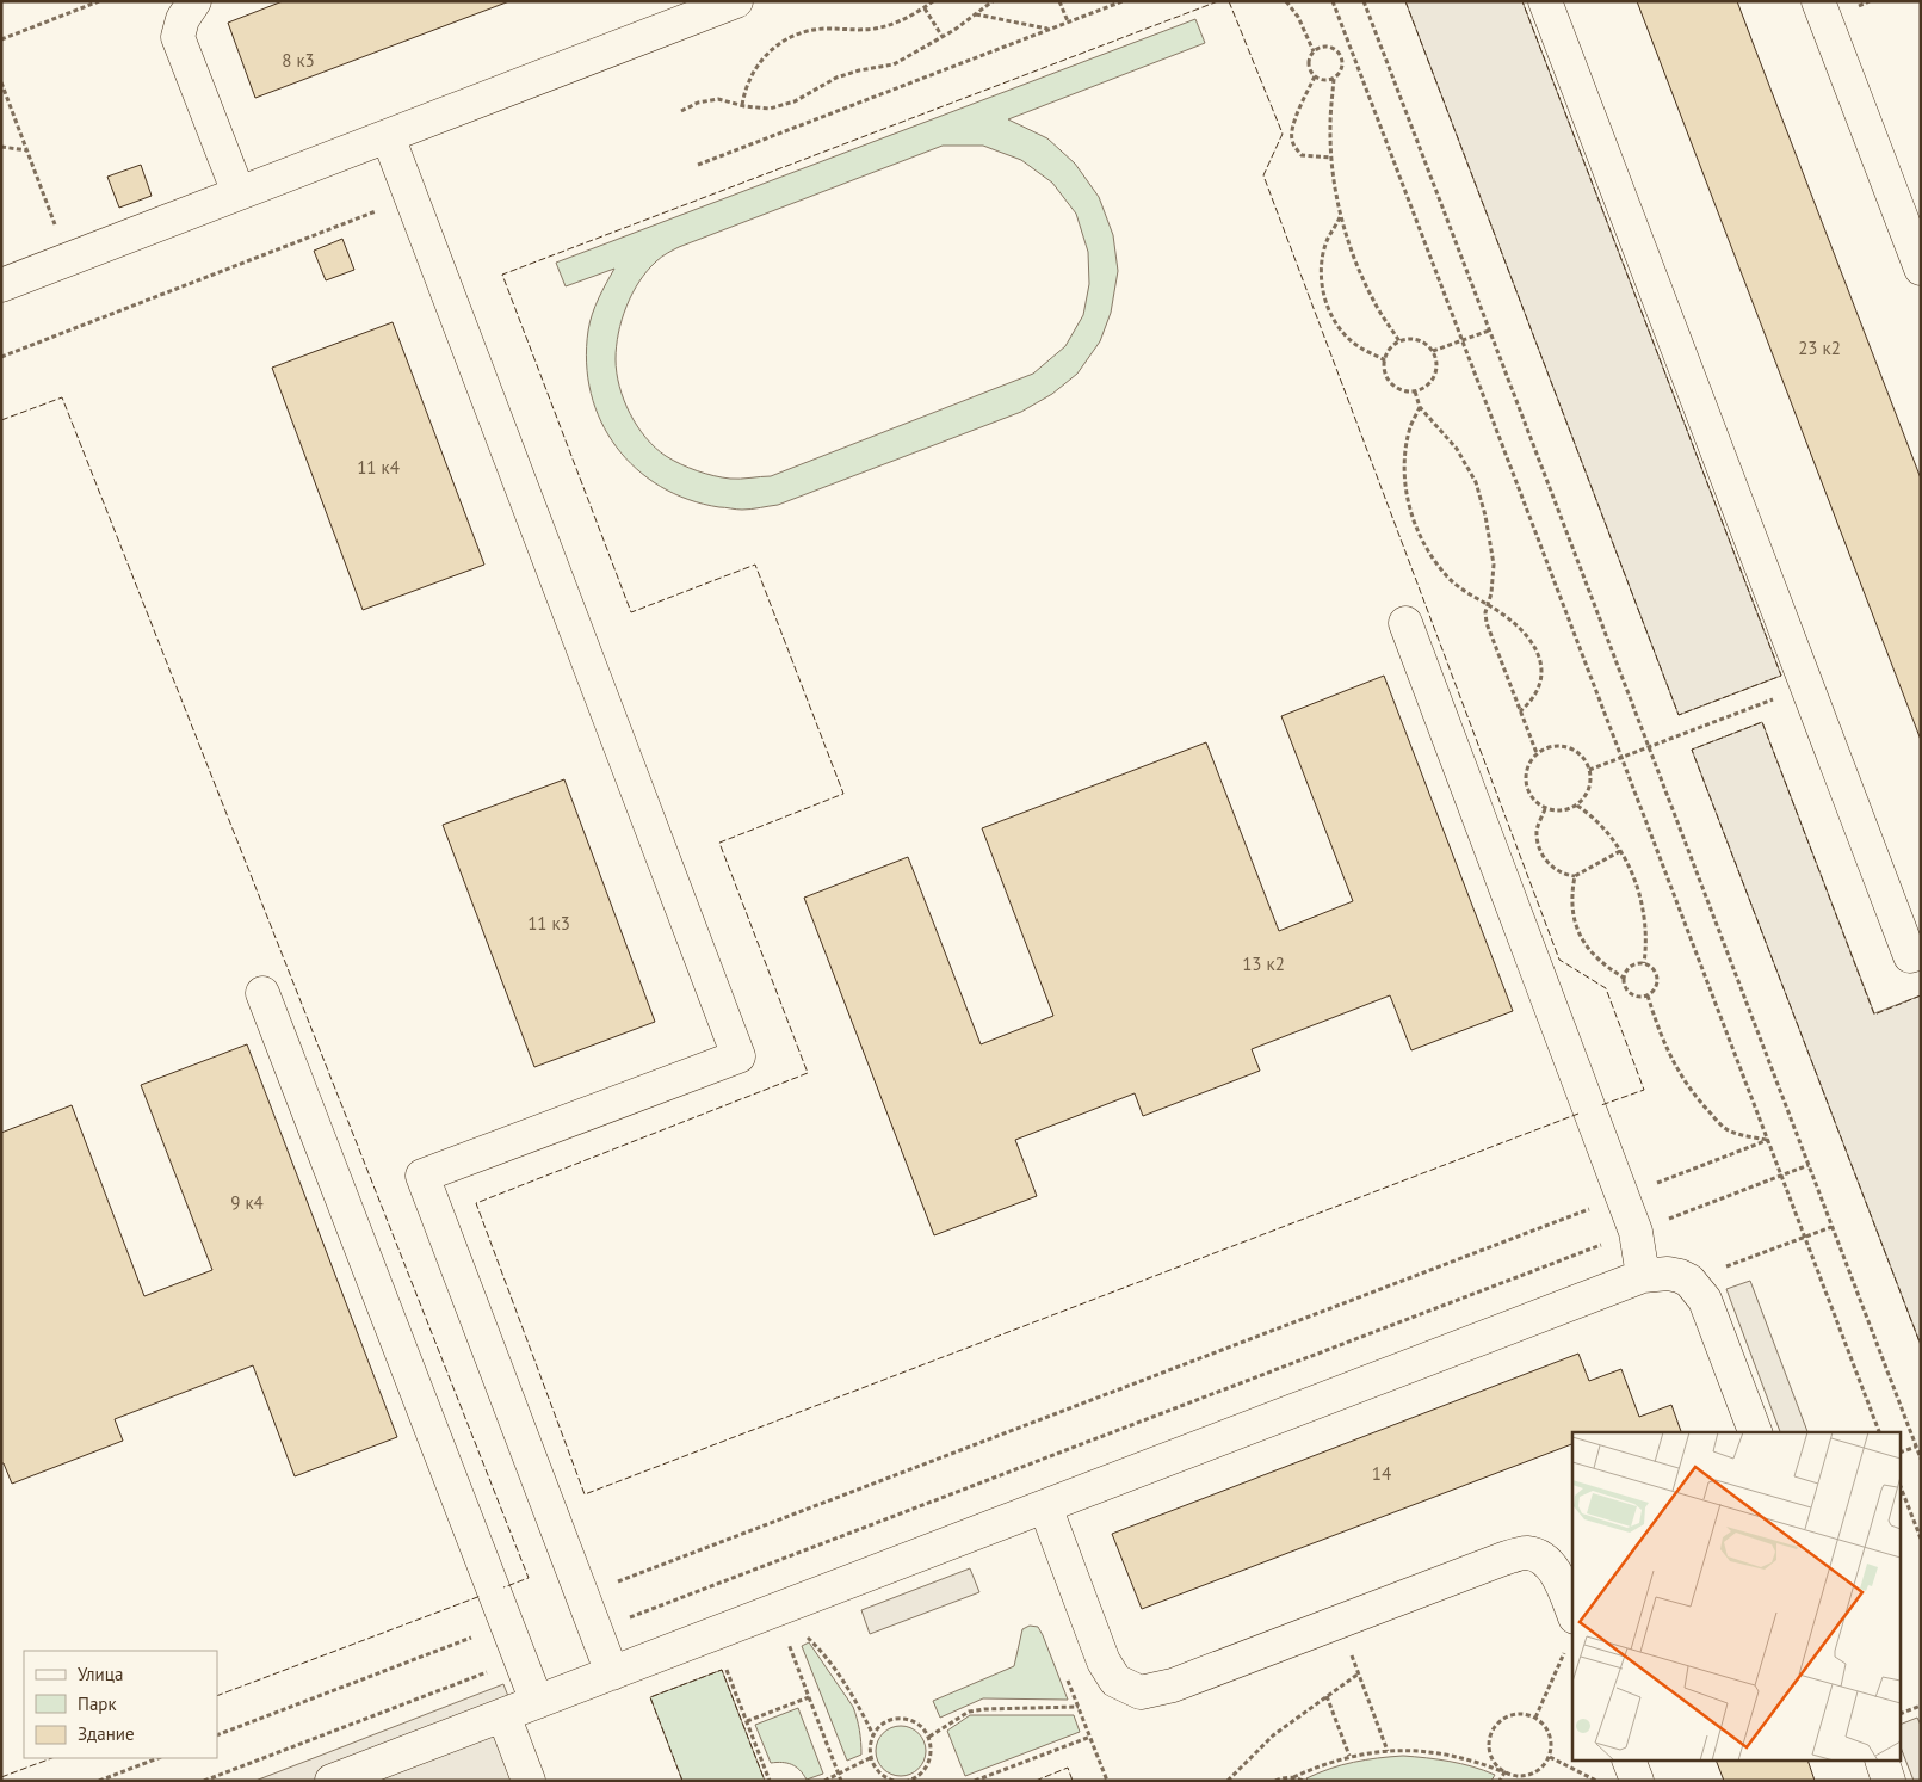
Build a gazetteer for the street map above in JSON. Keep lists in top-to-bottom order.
{
  "house_numbers": [
    "8 к3",
    "23 к2",
    "11 к4",
    "11 к3",
    "13 к2",
    "9 к4",
    "14"
  ],
  "legend": ["Улица", "Парк", "Здание"]
}
